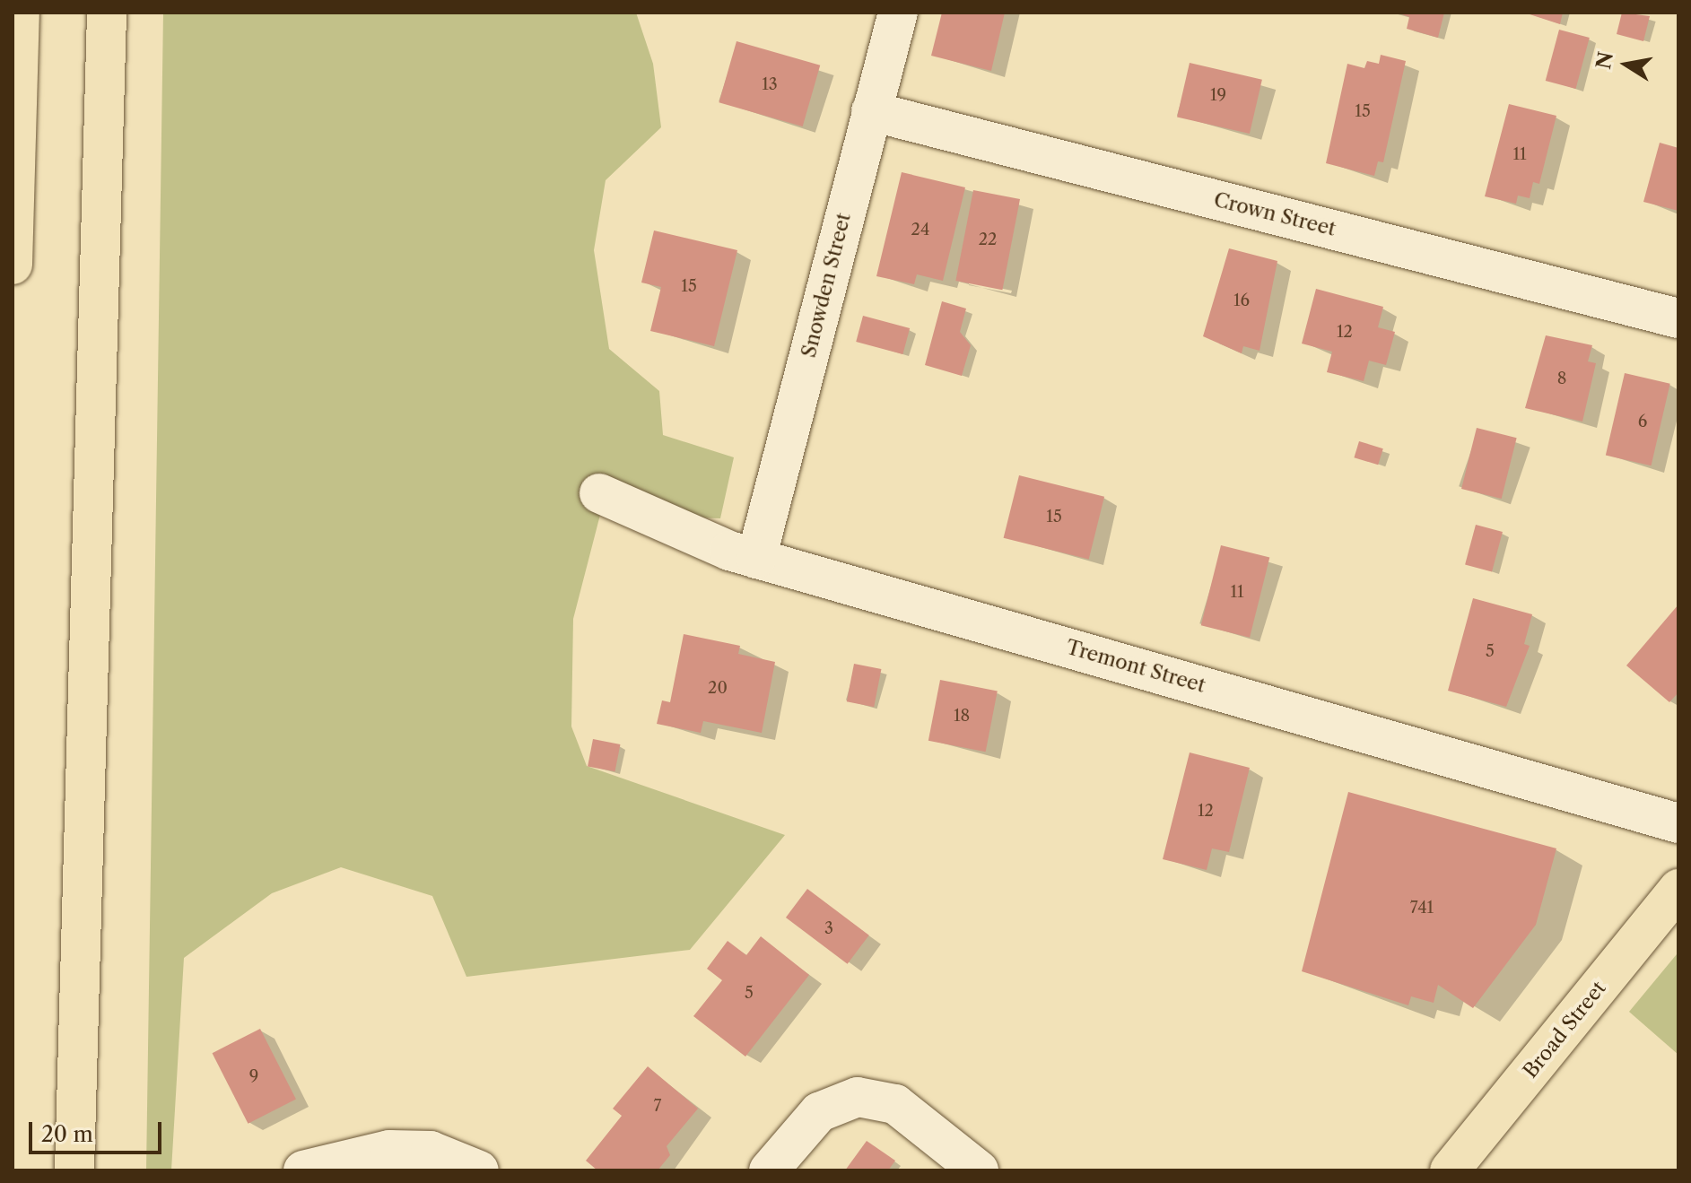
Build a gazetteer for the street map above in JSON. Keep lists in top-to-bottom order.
{
  "streets": {
    "main road": ["Broad Street"],
    "street": ["Crown Street", "Snowden Street", "Tremont Street"]
  },
  "crossings": [
    ["Crown Street", "Snowden Street"],
    ["Snowden Street", "Tremont Street"]
  ],
  "house_numbers": [
    "13",
    "19",
    "15",
    "11",
    "24",
    "22",
    "15",
    "16",
    "12",
    "8",
    "6",
    "15",
    "11",
    "5",
    "20",
    "18",
    "12",
    "741",
    "3",
    "5",
    "9",
    "7"
  ],
  "scale_bar": "20 m",
  "north": "left"
}
